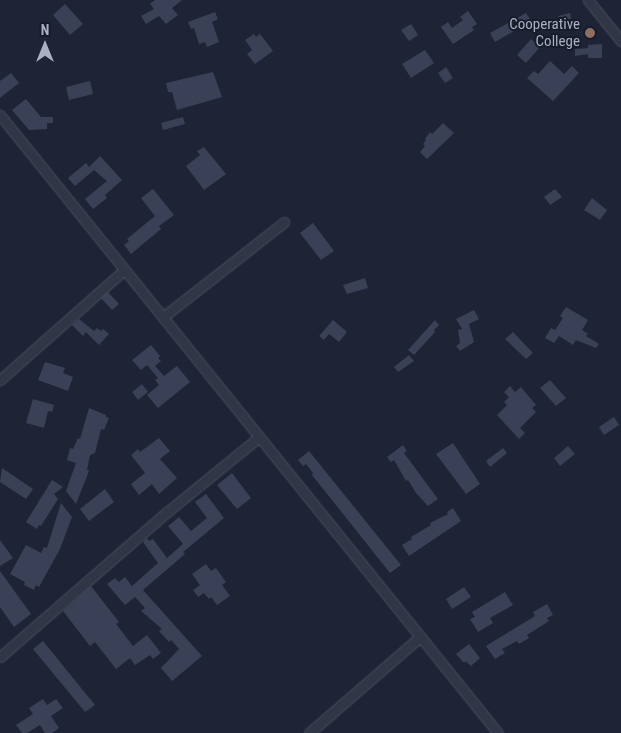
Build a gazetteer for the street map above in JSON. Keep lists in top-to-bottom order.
{
  "places": ["Cooperative College"],
  "north": "top"
}
